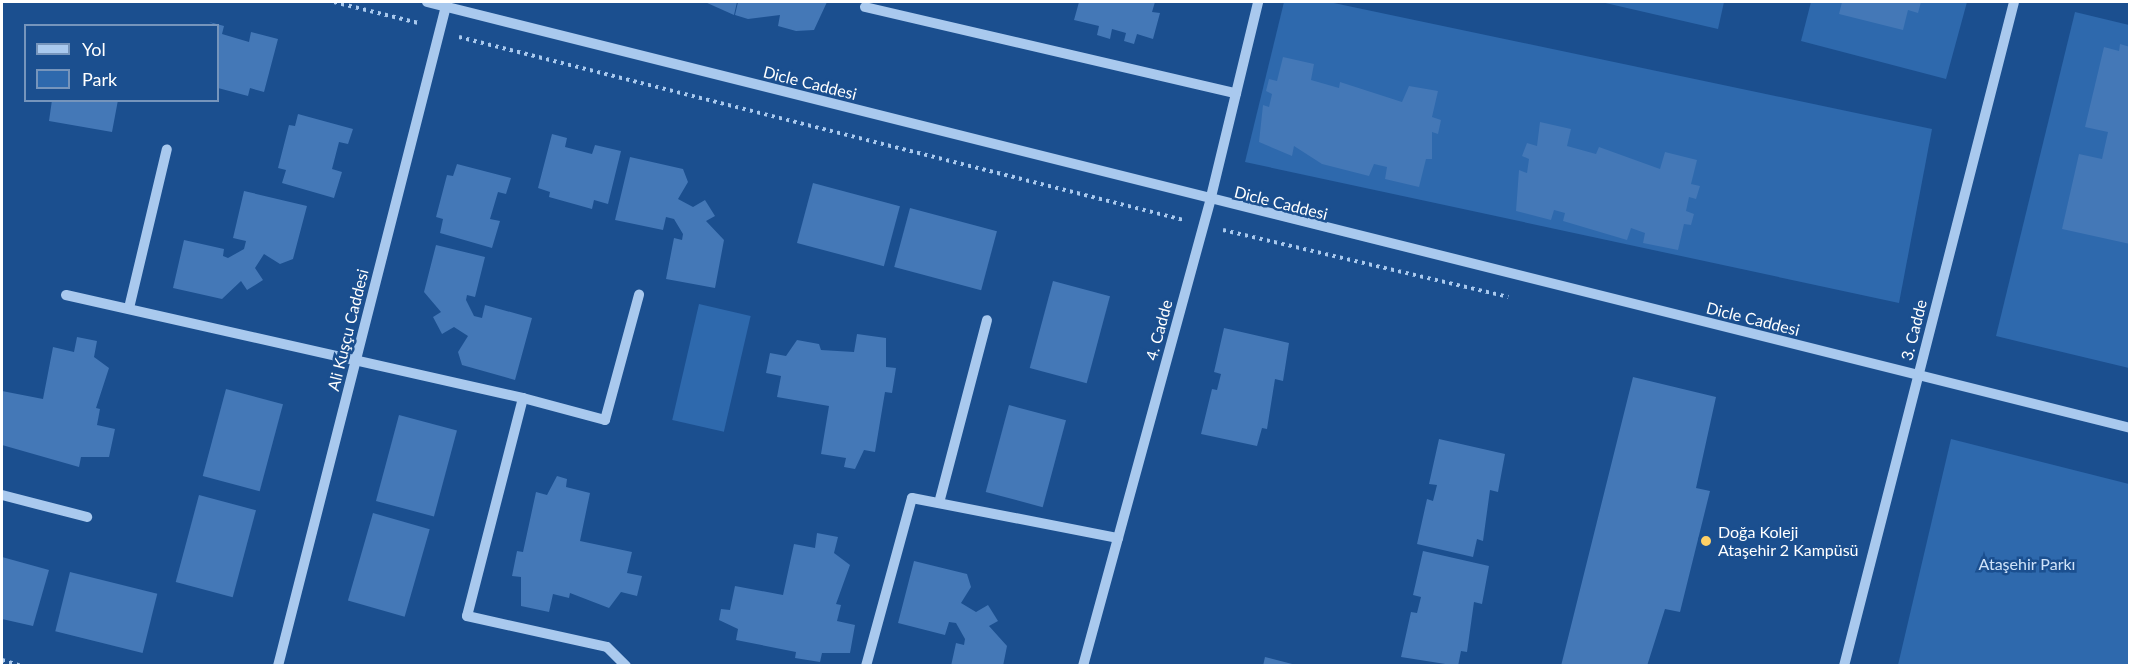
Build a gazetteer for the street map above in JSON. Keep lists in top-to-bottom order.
{
  "streets": {
    "street": [
      "Dicle Caddesi",
      "Ali Kuşçu Caddesi",
      "4. Cadde",
      "3. Cadde"
    ]
  },
  "crossings": [
    ["Dicle Caddesi", "Ali Kuşçu Caddesi"],
    ["Dicle Caddesi", "4. Cadde"],
    ["Dicle Caddesi", "3. Cadde"]
  ],
  "parks": ["Ataşehir Parkı"],
  "places": ["Doğa Koleji Ataşehir 2 Kampüsü"],
  "legend": ["Yol", "Park"]
}
